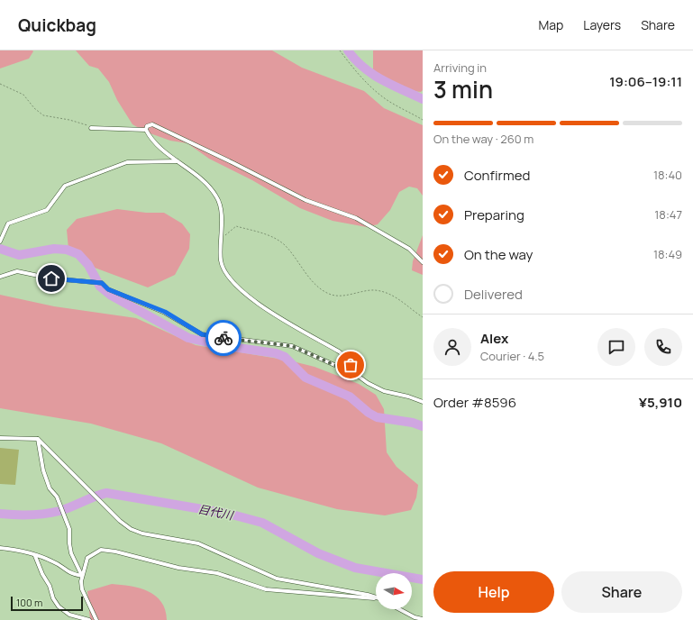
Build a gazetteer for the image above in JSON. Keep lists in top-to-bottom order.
{
  "water": ["目代川"],
  "scale_bar": "100 m",
  "north": "right",
  "page": {
    "header": "Quickbag",
    "nav": ["Map", "Layers", "Share"],
    "heading": ["3 min", "Arriving in", "19:06–19:11"],
    "panel": [
      "Alex",
      "Courier · 4.5",
      "Order #8596",
      "¥5,910"
    ],
    "bar": "On the way · 260 m",
    "list": [
      ["Confirmed", "18:40"],
      ["Preparing", "18:47"],
      ["On the way", "18:49"],
      "Delivered"
    ],
    "buttons": ["Help", "Share"],
    "scale": "100 m"
  }
}
